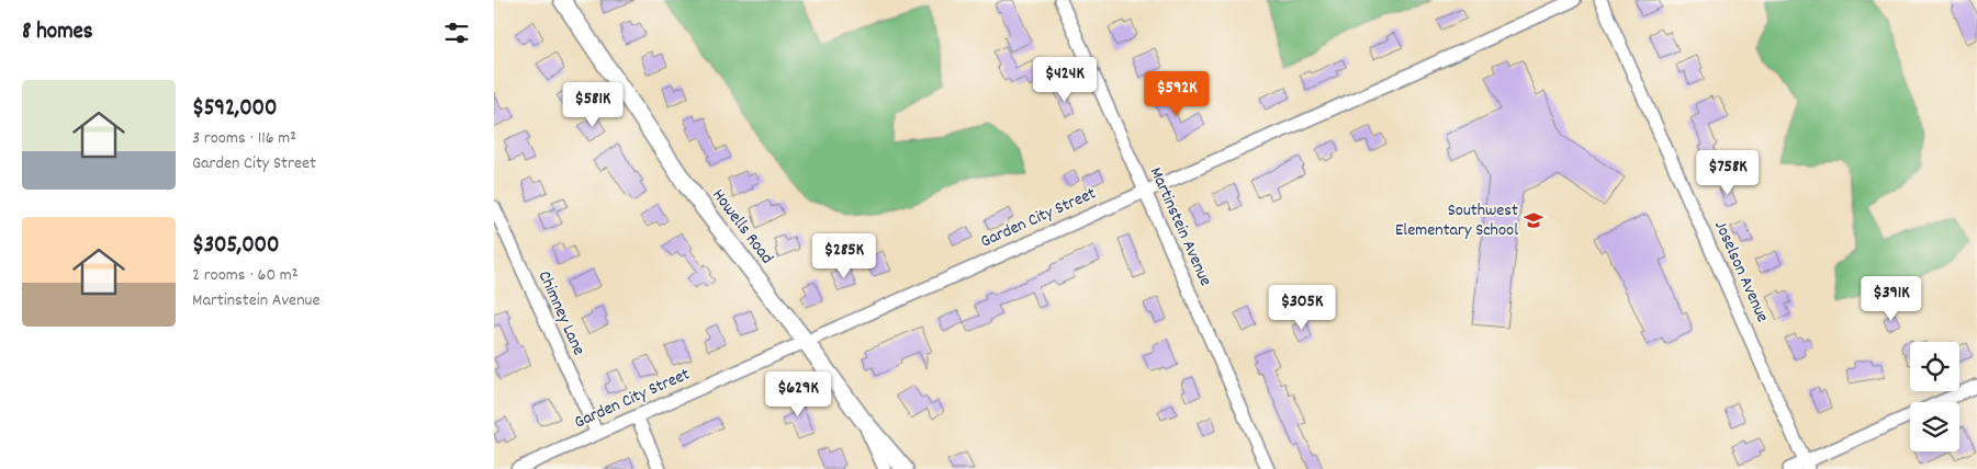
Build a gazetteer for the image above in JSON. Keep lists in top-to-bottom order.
{
  "streets": {
    "street": [
      "Garden City Street",
      "Howells Road",
      "Martinstein Avenue",
      "Joselson Avenue",
      "Chimney Lane"
    ]
  },
  "crossings": [
    ["Garden City Street", "Howells Road"],
    ["Garden City Street", "Martinstein Avenue"],
    ["Garden City Street", "Chimney Lane"]
  ],
  "places": {
    "school or university": ["Southwest Elementary School"]
  },
  "page": {
    "heading": "8 homes",
    "price": [
      "$424K",
      "$592K",
      "$581K",
      "$758K",
      "$285K",
      "$391K",
      "$305K",
      "$629K"
    ],
    "list": [
      {
        "name": "$592,000",
        "note": "3 rooms · 116 m² · Garden City Street"
      },
      {
        "name": "$305,000",
        "note": "2 rooms · 60 m² · Martinstein Avenue"
      }
    ]
  }
}
